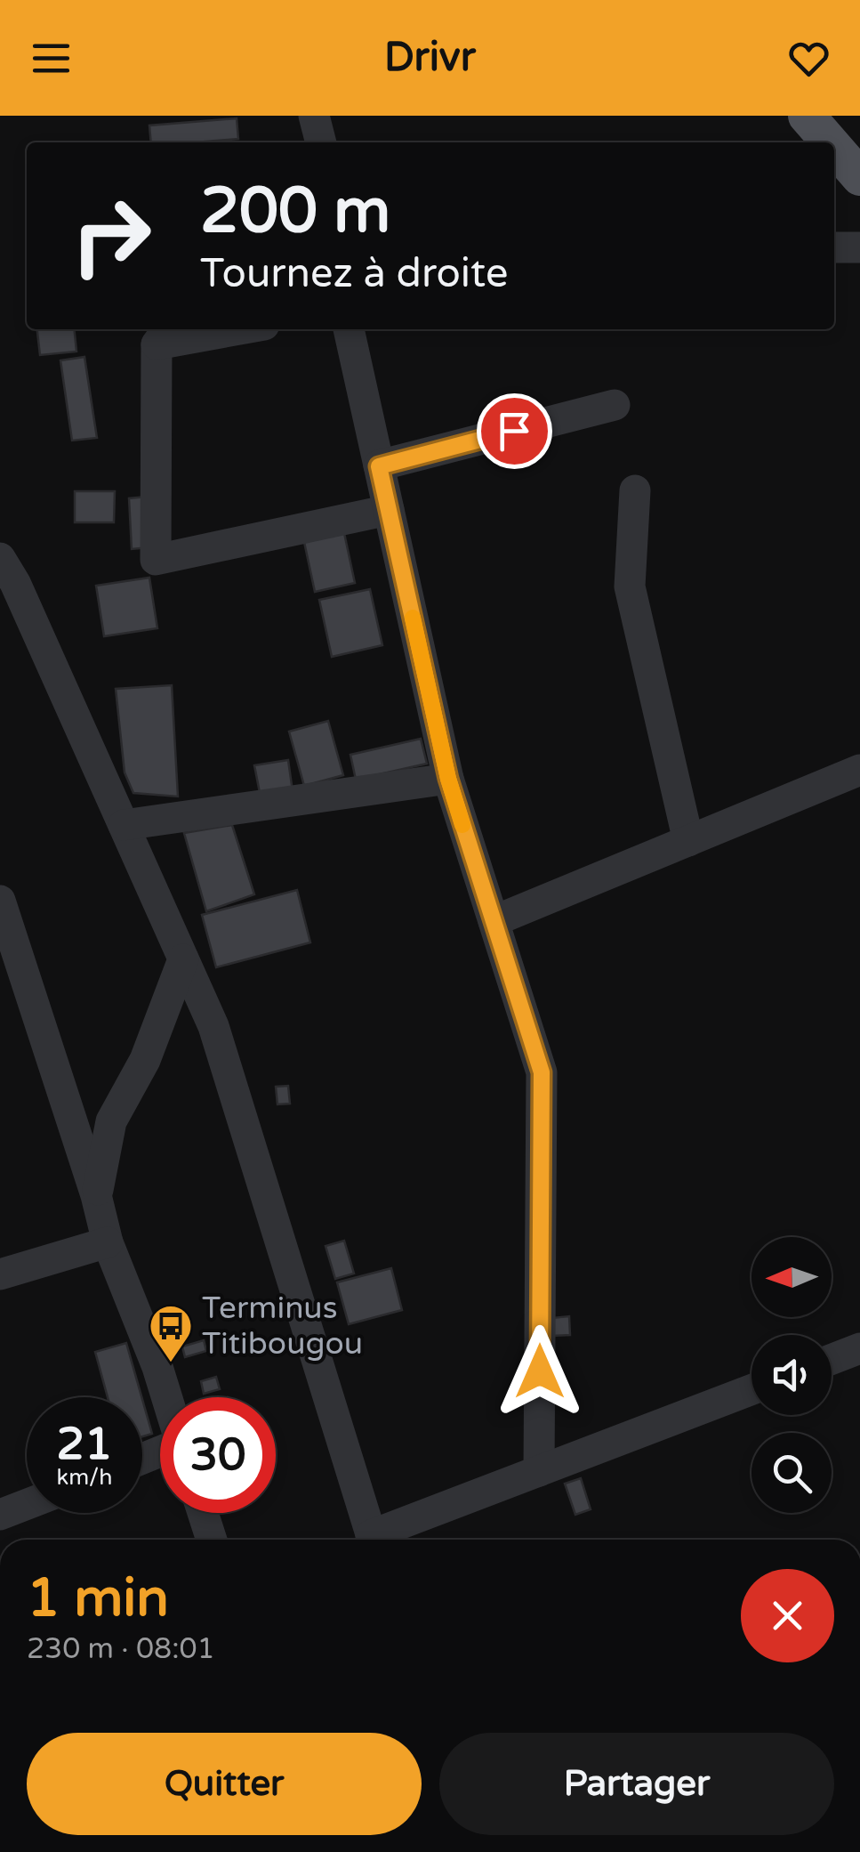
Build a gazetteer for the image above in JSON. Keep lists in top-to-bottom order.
{
  "places": {
    "bus stop": ["Terminus Titibougou"]
  },
  "north": "left",
  "page": {
    "header": "Drivr",
    "turn": ["200 m", "Tournez à droite"],
    "speed": "21 km/h",
    "limit": "30",
    "heading": ["1 min", "230 m · 08:01"],
    "buttons": ["Quitter", "Partager"]
  }
}
